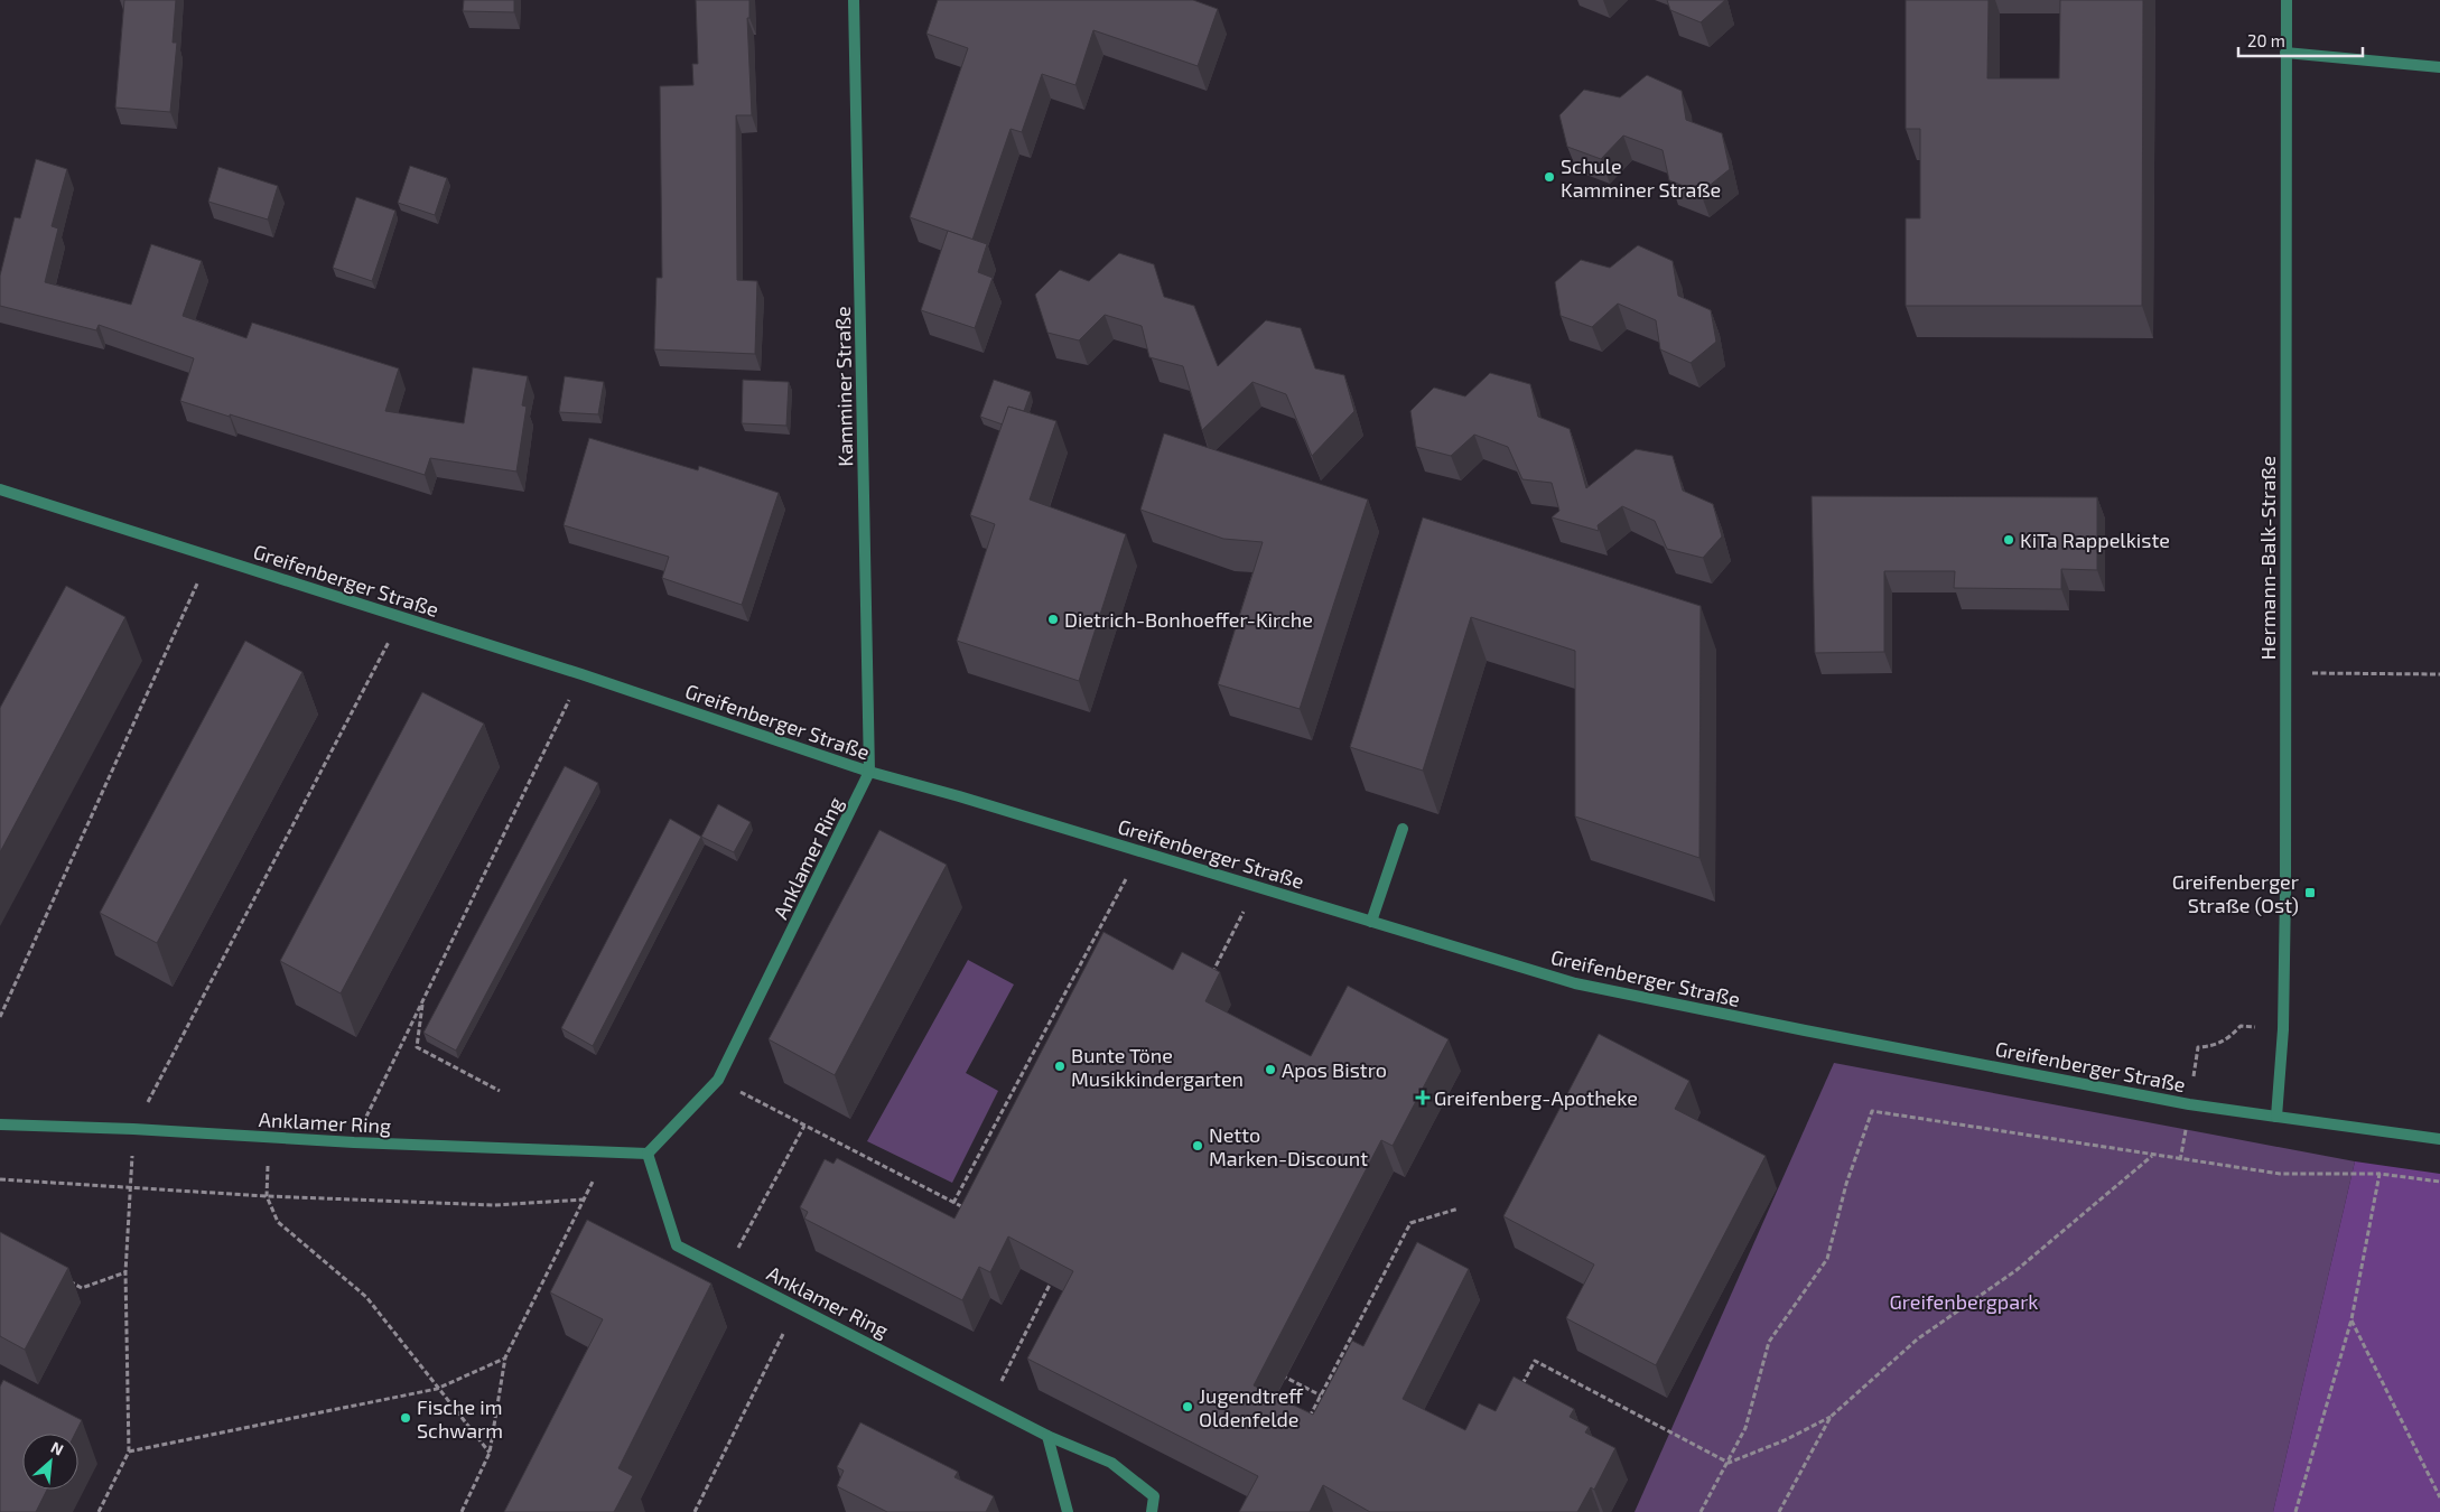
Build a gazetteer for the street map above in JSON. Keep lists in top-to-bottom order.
{
  "streets": {
    "street": [
      "Kamminer Straße",
      "Hermann-Balk-Straße",
      "Greifenberger Straße",
      "Anklamer Ring"
    ]
  },
  "crossings": [
    ["Kamminer Straße", "Greifenberger Straße"],
    ["Kamminer Straße", "Anklamer Ring"],
    ["Hermann-Balk-Straße", "Greifenberger Straße"],
    ["Greifenberger Straße", "Anklamer Ring"]
  ],
  "parks": ["Greifenbergpark"],
  "places": {
    "other": [
      "Schule Kamminer Straße",
      "KiTa Rappelkiste",
      "Dietrich-Bonhoeffer-Kirche",
      "Bunte Töne Musikkindergarten",
      "Apos Bistro",
      "Netto Marken-Discount",
      "Jugendtreff Oldenfelde",
      "Fische im Schwarm"
    ],
    "transit": ["Greifenberger Straße (Ost)"],
    "health": ["Greifenberg-Apotheke"]
  },
  "scale_bar": "20 m",
  "north": "top right"
}
